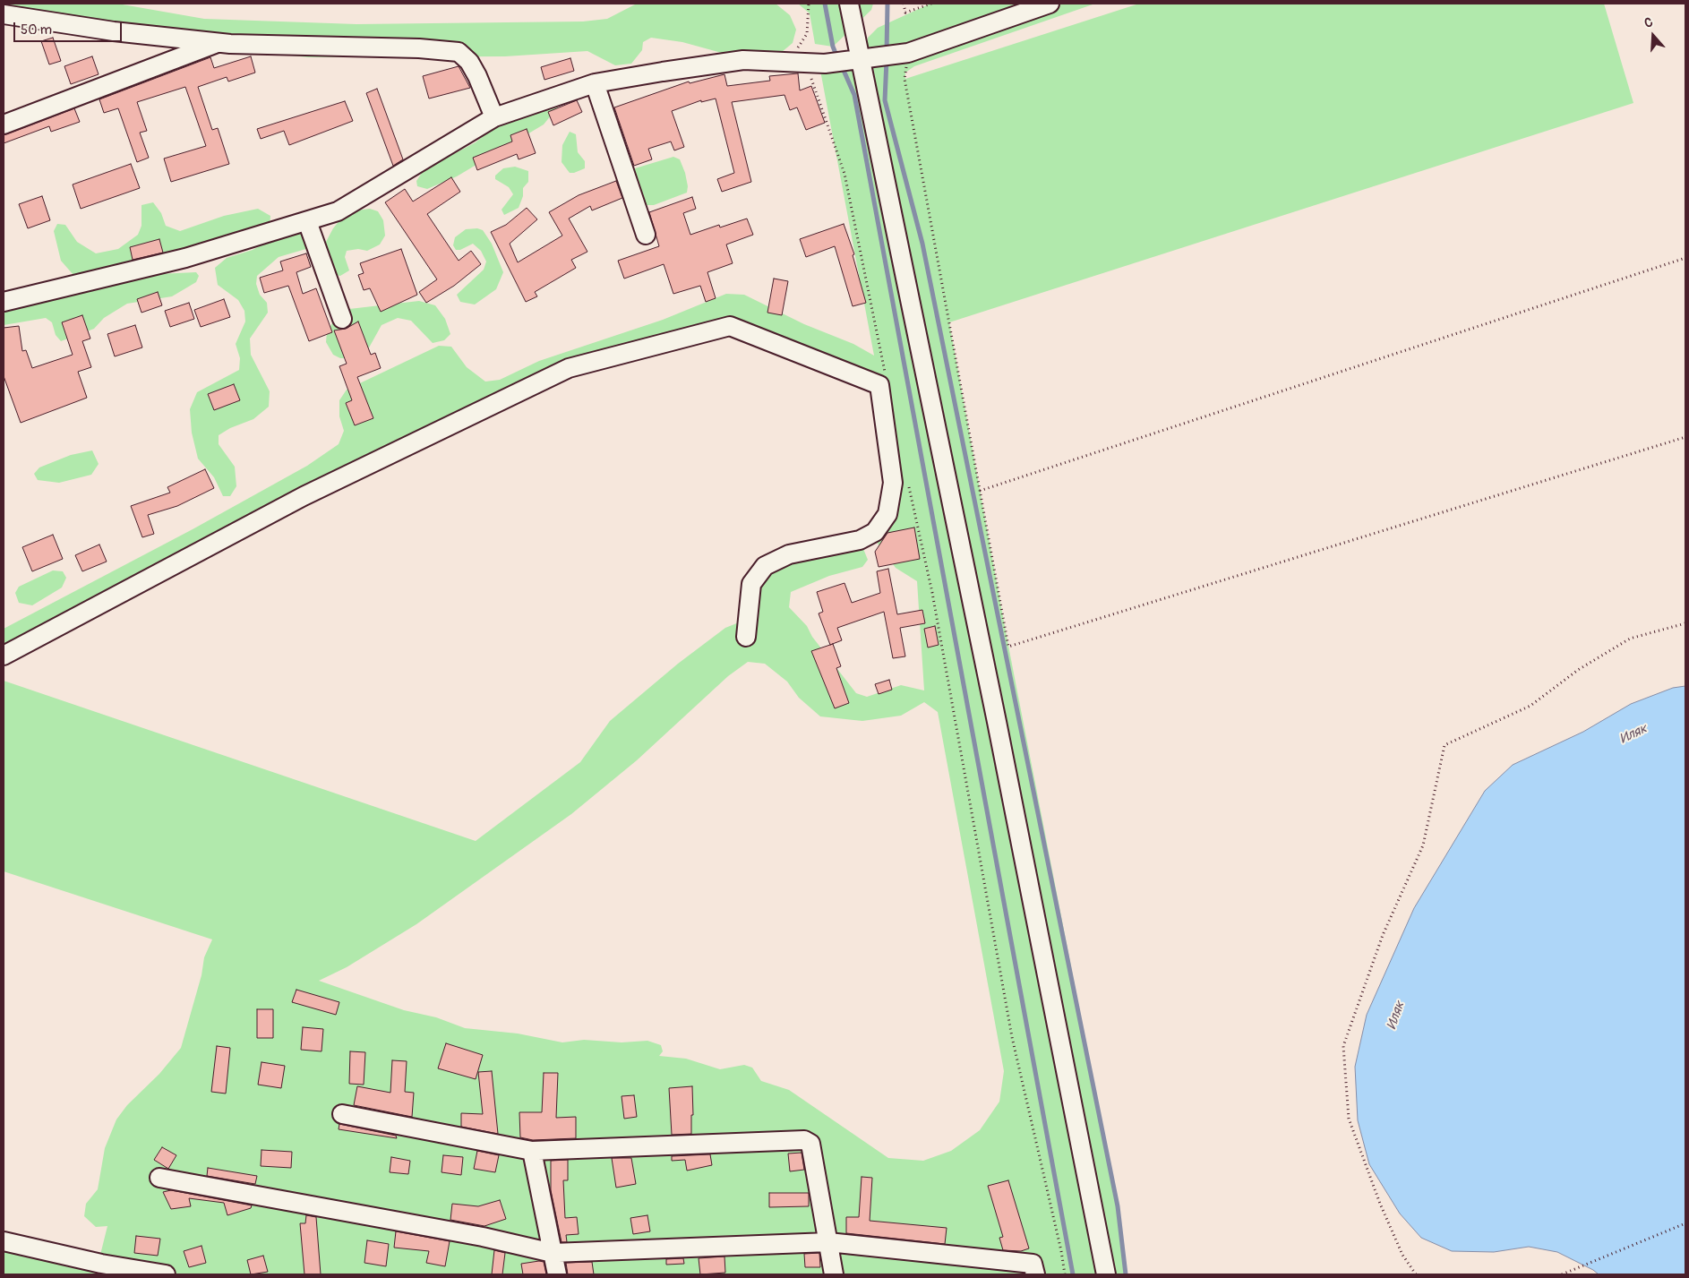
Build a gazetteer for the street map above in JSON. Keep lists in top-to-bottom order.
{
  "water": ["Иляк"],
  "scale_bar": "50 m",
  "north": "top"
}
